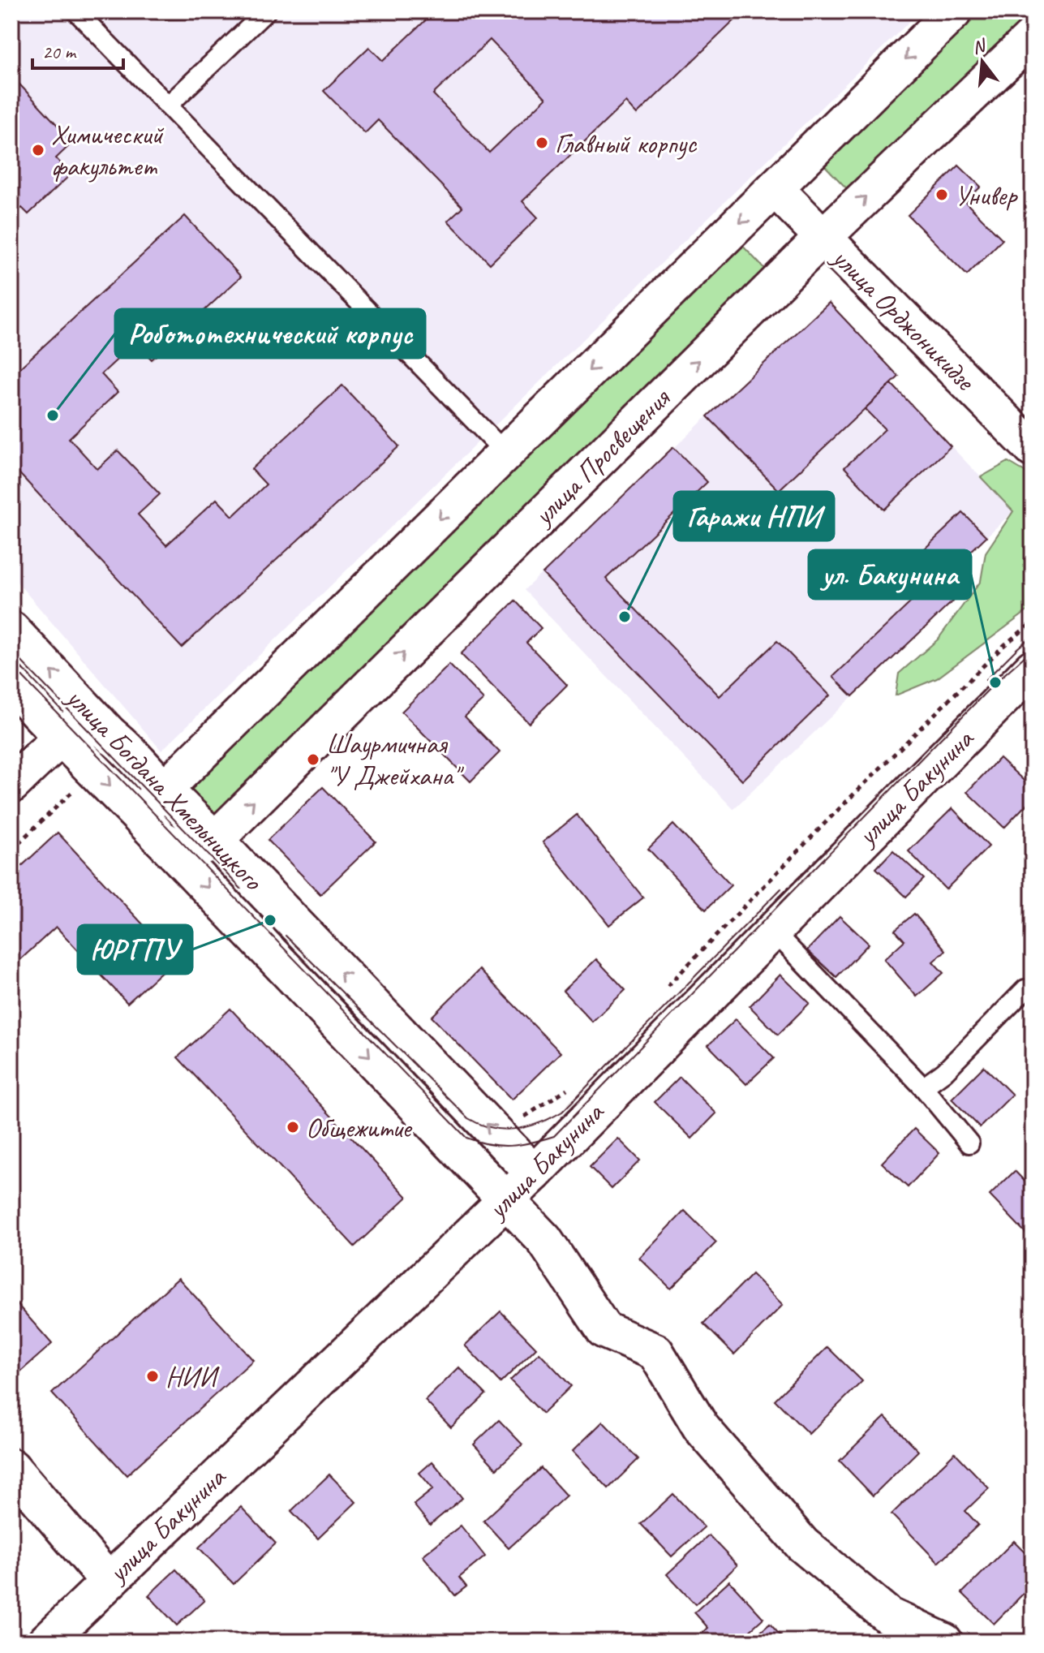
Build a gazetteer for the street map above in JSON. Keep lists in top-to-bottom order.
{
  "streets": {
    "street": [
      "улица Орджоникидзе",
      "улица Просвещения",
      "улица Бакунина",
      "улица Богдана Хмельницкого"
    ]
  },
  "crossings": [
    ["улица Орджоникидзе", "улица Просвещения"],
    ["улица Просвещения", "улица Богдана Хмельницкого"],
    ["улица Бакунина", "улица Богдана Хмельницкого"]
  ],
  "places": [
    "Главный корпус",
    "Химический факультет",
    "Универ",
    "Робототехнический корпус",
    "Гаражи НПИ",
    "ул. Бакунина",
    "Шаурмичная \"У Джейхана\"",
    "ЮРГПУ",
    "Общежитие",
    "НИИ"
  ],
  "scale_bar": "20 m",
  "north": "top"
}
